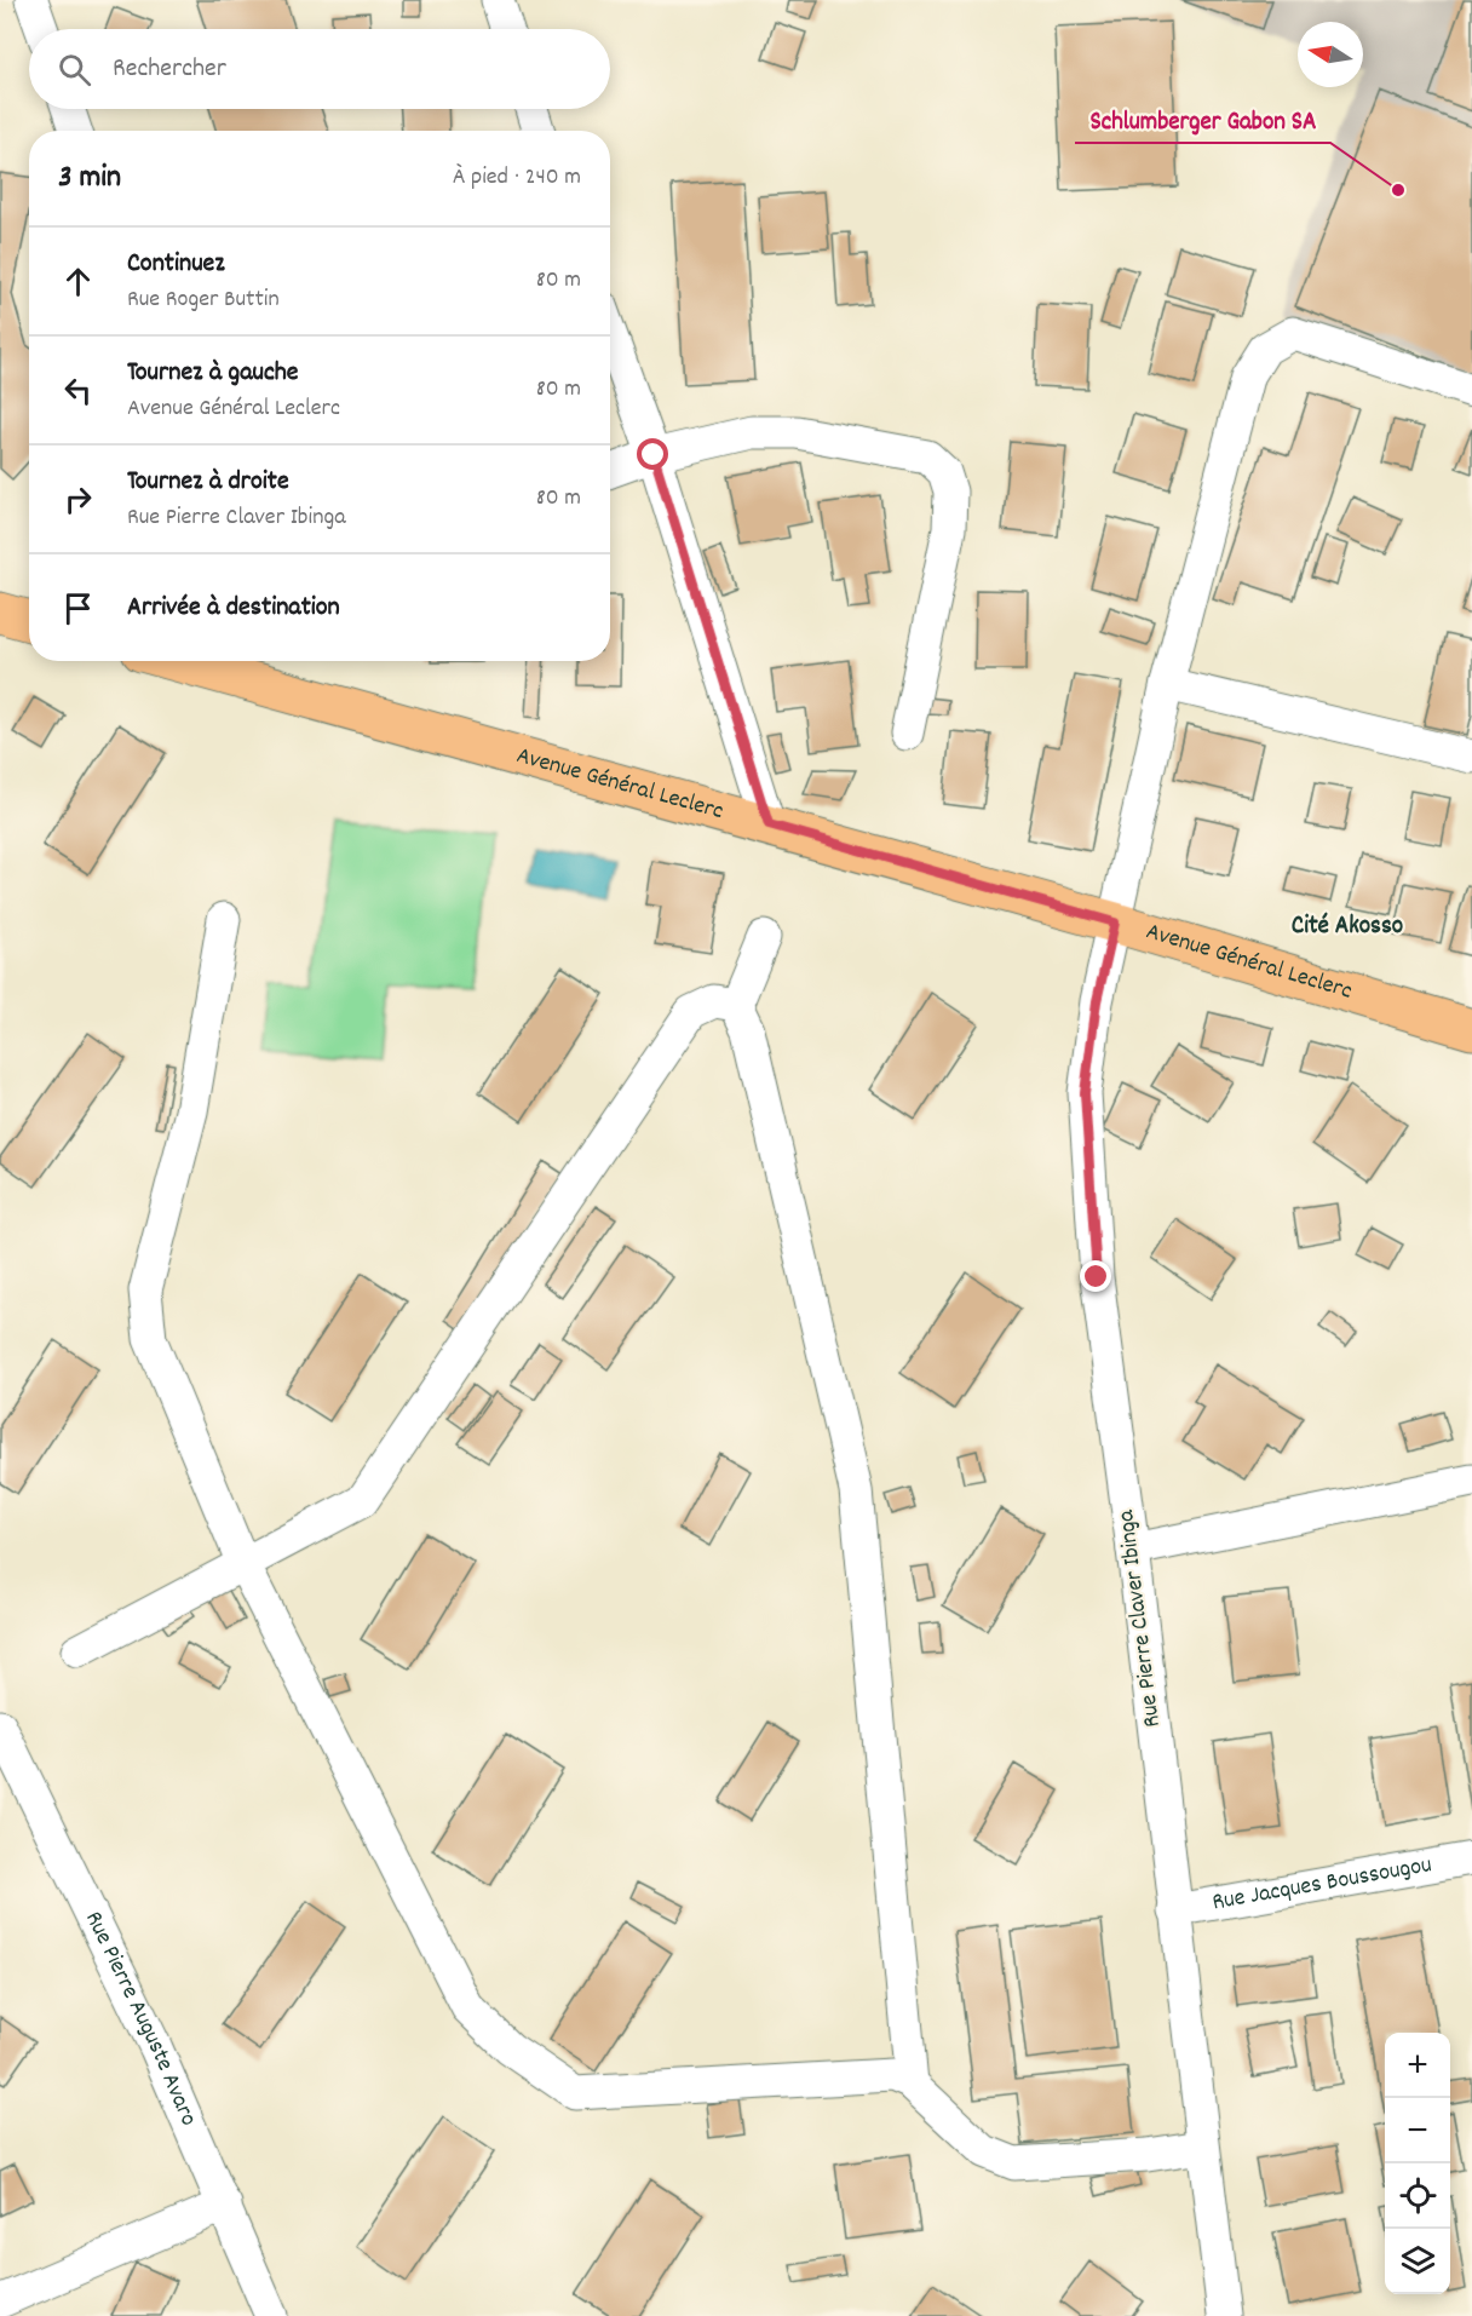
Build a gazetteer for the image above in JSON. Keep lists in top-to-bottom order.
{
  "streets": {
    "main road": ["Avenue Général Leclerc"],
    "street": ["Rue Pierre Claver Ibinga", "Rue Jacques Boussougou", "Rue Pierre Auguste Avaro"]
  },
  "crossings": [
    ["Avenue Général Leclerc", "Rue Pierre Claver Ibinga"],
    ["Rue Pierre Claver Ibinga", "Rue Jacques Boussougou"]
  ],
  "districts": ["Cité Akosso"],
  "places": ["Schlumberger Gabon SA"],
  "north": "left",
  "page": {
    "search": "Rechercher",
    "heading": ["3 min", "À pied · 240 m"],
    "list": [
      ["Continuez", "Rue Roger Buttin", "80 m"],
      ["Tournez à gauche", "Avenue Général Leclerc", "80 m"],
      ["Tournez à droite", "Rue Pierre Claver Ibinga", "80 m"],
      "Arrivée à destination"
    ],
    "map_buttons": ["+", "−"]
  }
}
